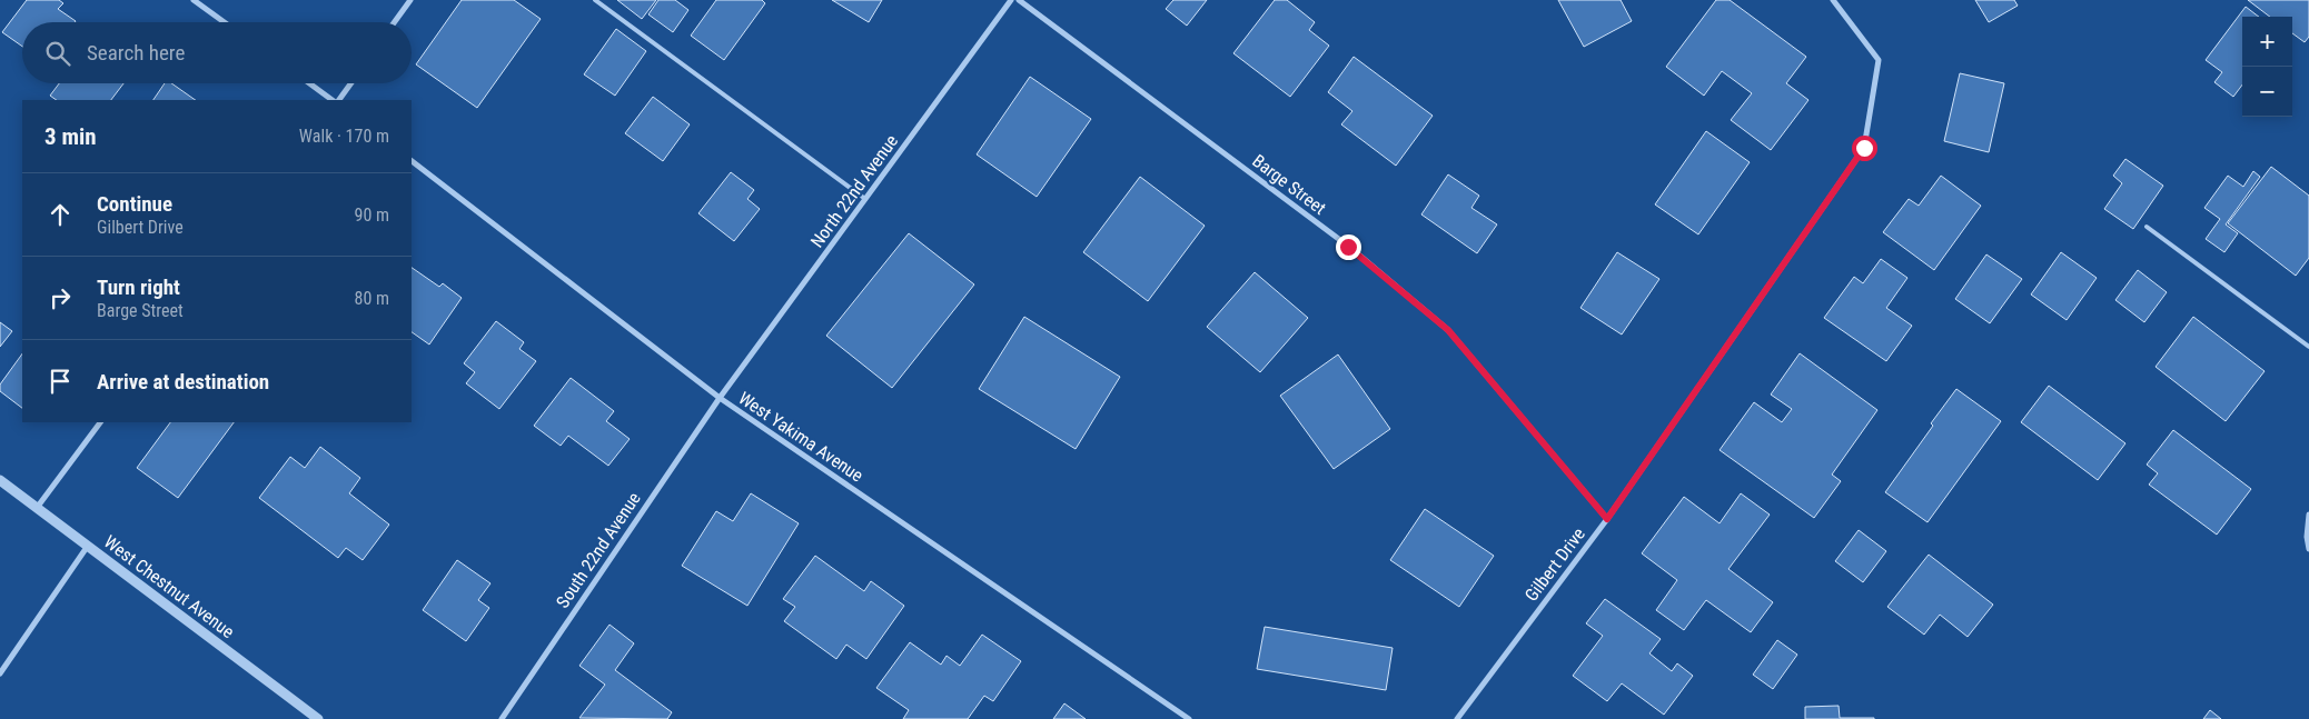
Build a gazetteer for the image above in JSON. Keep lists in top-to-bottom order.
{
  "streets": {
    "street": [
      "Barge Street",
      "North 22nd Avenue",
      "West Yakima Avenue",
      "South 22nd Avenue",
      "Gilbert Drive",
      "West Chestnut Avenue"
    ]
  },
  "crossings": [
    ["Barge Street", "Gilbert Drive"],
    ["North 22nd Avenue", "West Yakima Avenue"],
    ["North 22nd Avenue", "South 22nd Avenue"],
    ["West Yakima Avenue", "South 22nd Avenue"]
  ],
  "page": {
    "map_buttons": ["+", "−"],
    "search": "Search here",
    "heading": ["3 min", "Walk · 170 m"],
    "list": [
      ["Continue", "Gilbert Drive", "90 m"],
      ["Turn right", "Barge Street", "80 m"],
      "Arrive at destination"
    ]
  }
}
